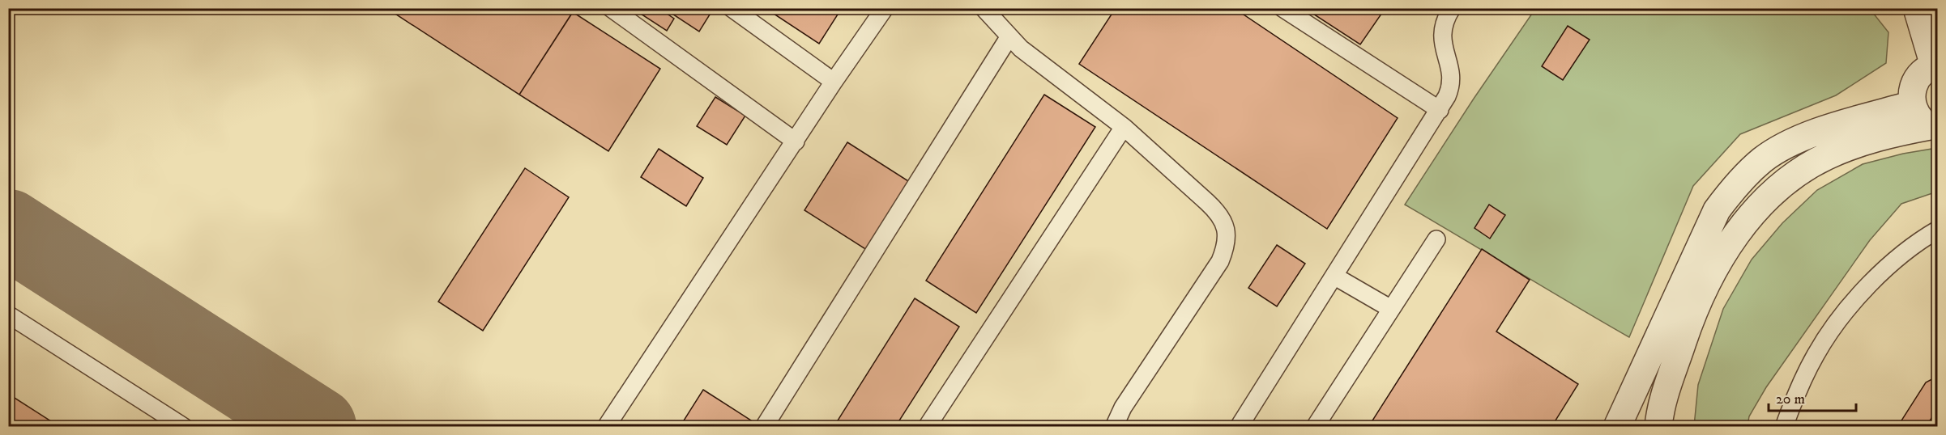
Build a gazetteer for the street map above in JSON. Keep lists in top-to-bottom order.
{
  "scale_bar": "20 m"
}
